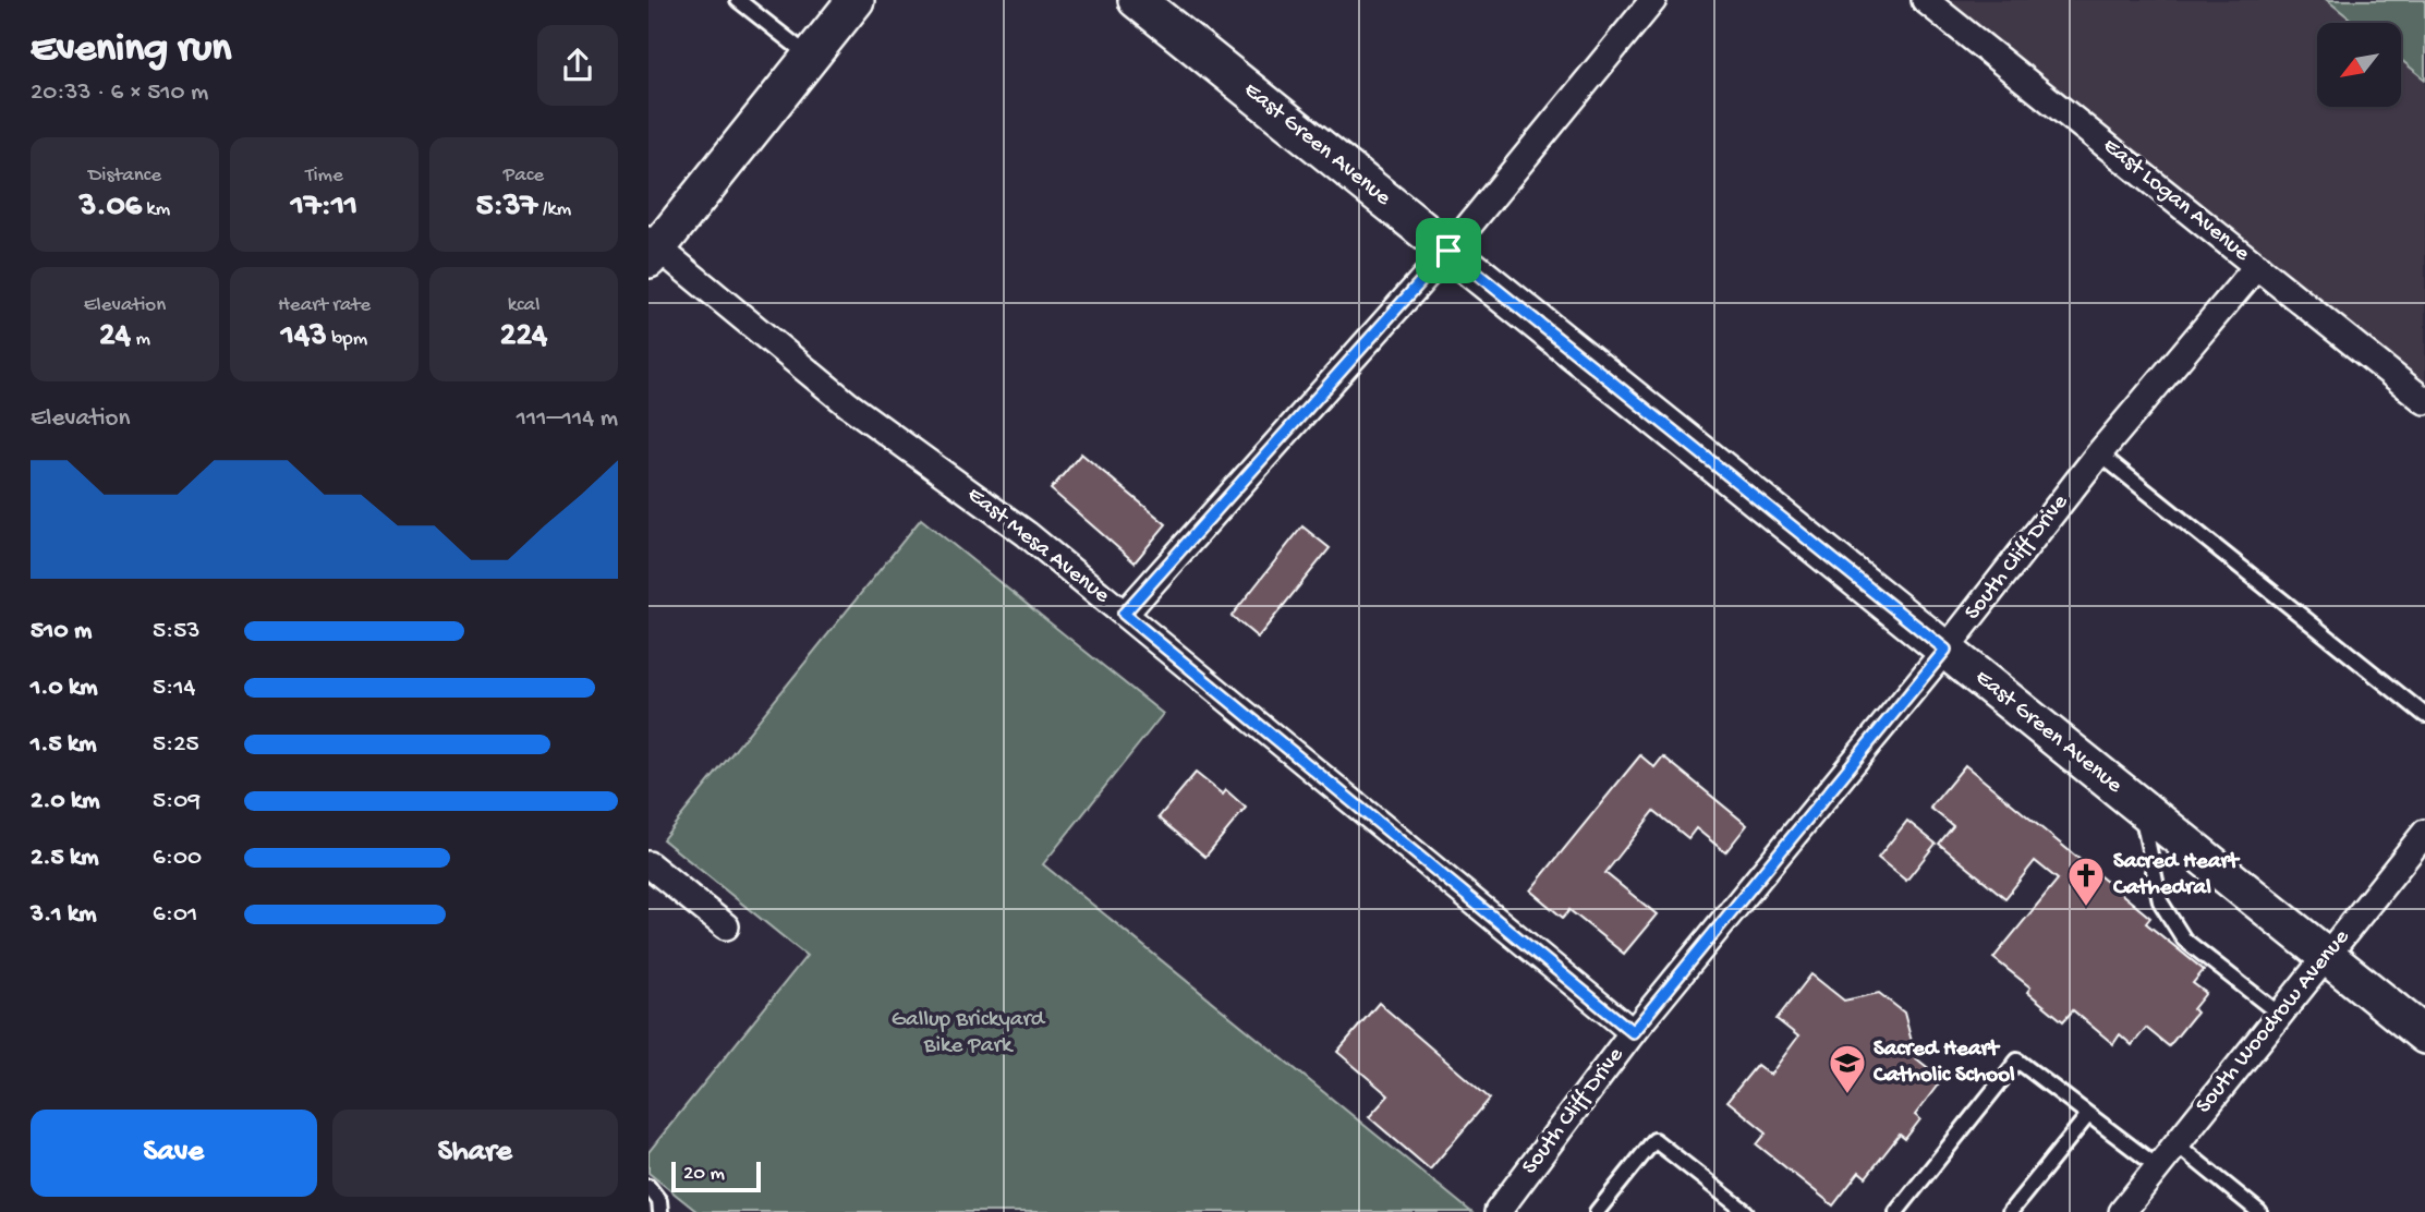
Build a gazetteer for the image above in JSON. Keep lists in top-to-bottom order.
{
  "streets": {
    "street": [
      "East Green Avenue",
      "East Logan Avenue",
      "East Mesa Avenue",
      "South Cliff Drive",
      "South Woodrow Avenue"
    ]
  },
  "crossings": [
    ["East Green Avenue", "South Cliff Drive"],
    ["East Green Avenue", "South Woodrow Avenue"],
    ["East Logan Avenue", "South Cliff Drive"],
    ["East Mesa Avenue", "South Cliff Drive"]
  ],
  "parks": ["Gallup Brickyard Bike Park"],
  "places": {
    "church": ["Sacred Heart Cathedral"],
    "school or university": ["Sacred Heart Catholic School"]
  },
  "scale_bar": "20 m",
  "north": "bottom left",
  "page": {
    "heading": ["Evening run", "20:33 · 6 × 510 m"],
    "stats": [
      ["Distance", "3.06 km"],
      ["Time", "17:11"],
      ["Pace", "5:37 /km"],
      ["Elevation", "24 m"],
      ["Heart rate", "143 bpm"],
      ["kcal", "224"]
    ],
    "chart": ["Elevation", "111–114 m"],
    "list": [
      {
        "name": "510 m",
        "note": "5:53"
      },
      {
        "name": "1.0 km",
        "note": "5:14"
      },
      {
        "name": "1.5 km",
        "note": "5:25"
      },
      {
        "name": "2.0 km",
        "note": "5:09"
      },
      {
        "name": "2.5 km",
        "note": "6:00"
      },
      {
        "name": "3.1 km",
        "note": "6:01"
      }
    ],
    "buttons": ["Save", "Share"],
    "scale": "20 m"
  }
}
